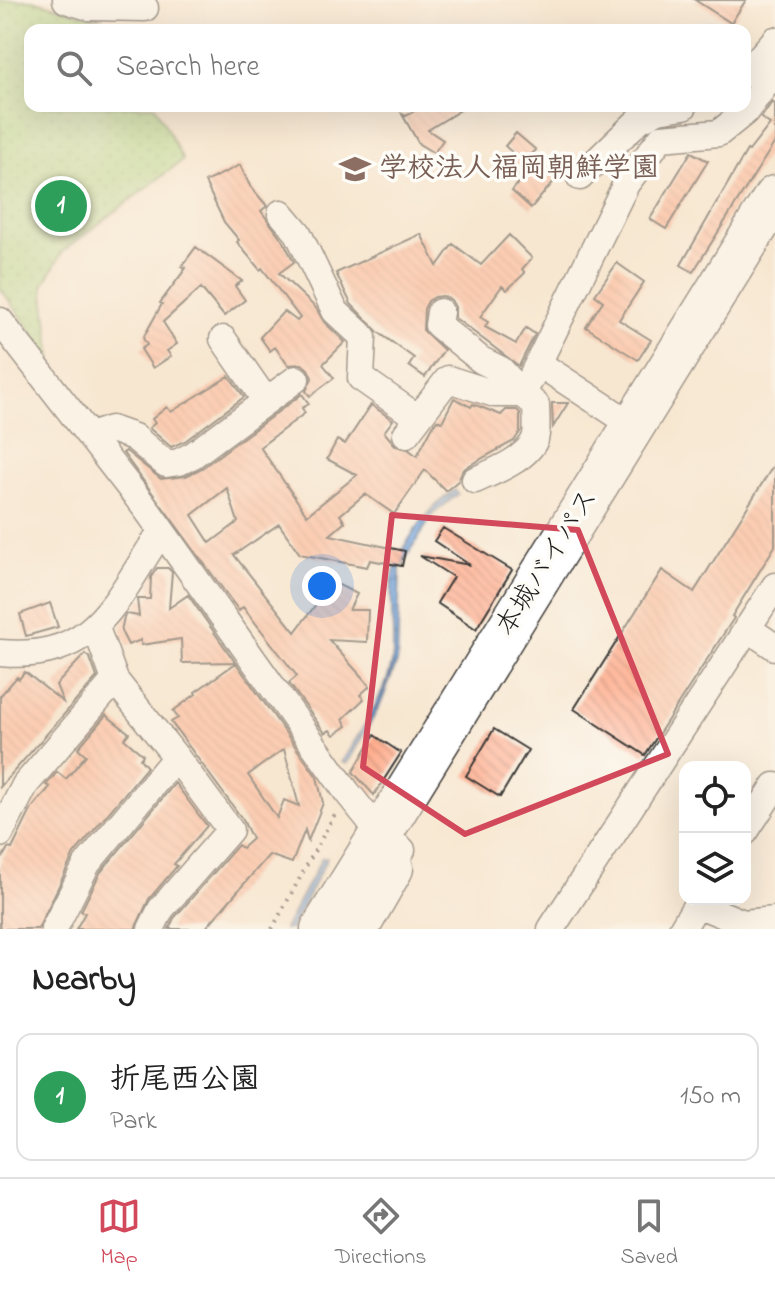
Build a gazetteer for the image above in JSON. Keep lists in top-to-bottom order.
{
  "streets": {
    "highway": ["本城バイパス"]
  },
  "places": {
    "school or university": ["学校法人福岡朝鮮学園"]
  },
  "page": {
    "search": "Search here",
    "pins": "1",
    "heading": "Nearby",
    "list": [
      {
        "mark": "1",
        "name": "折尾西公園",
        "note": "Park",
        "value": "150 m"
      }
    ],
    "nav": ["Map", "Directions", "Saved"]
  }
}
